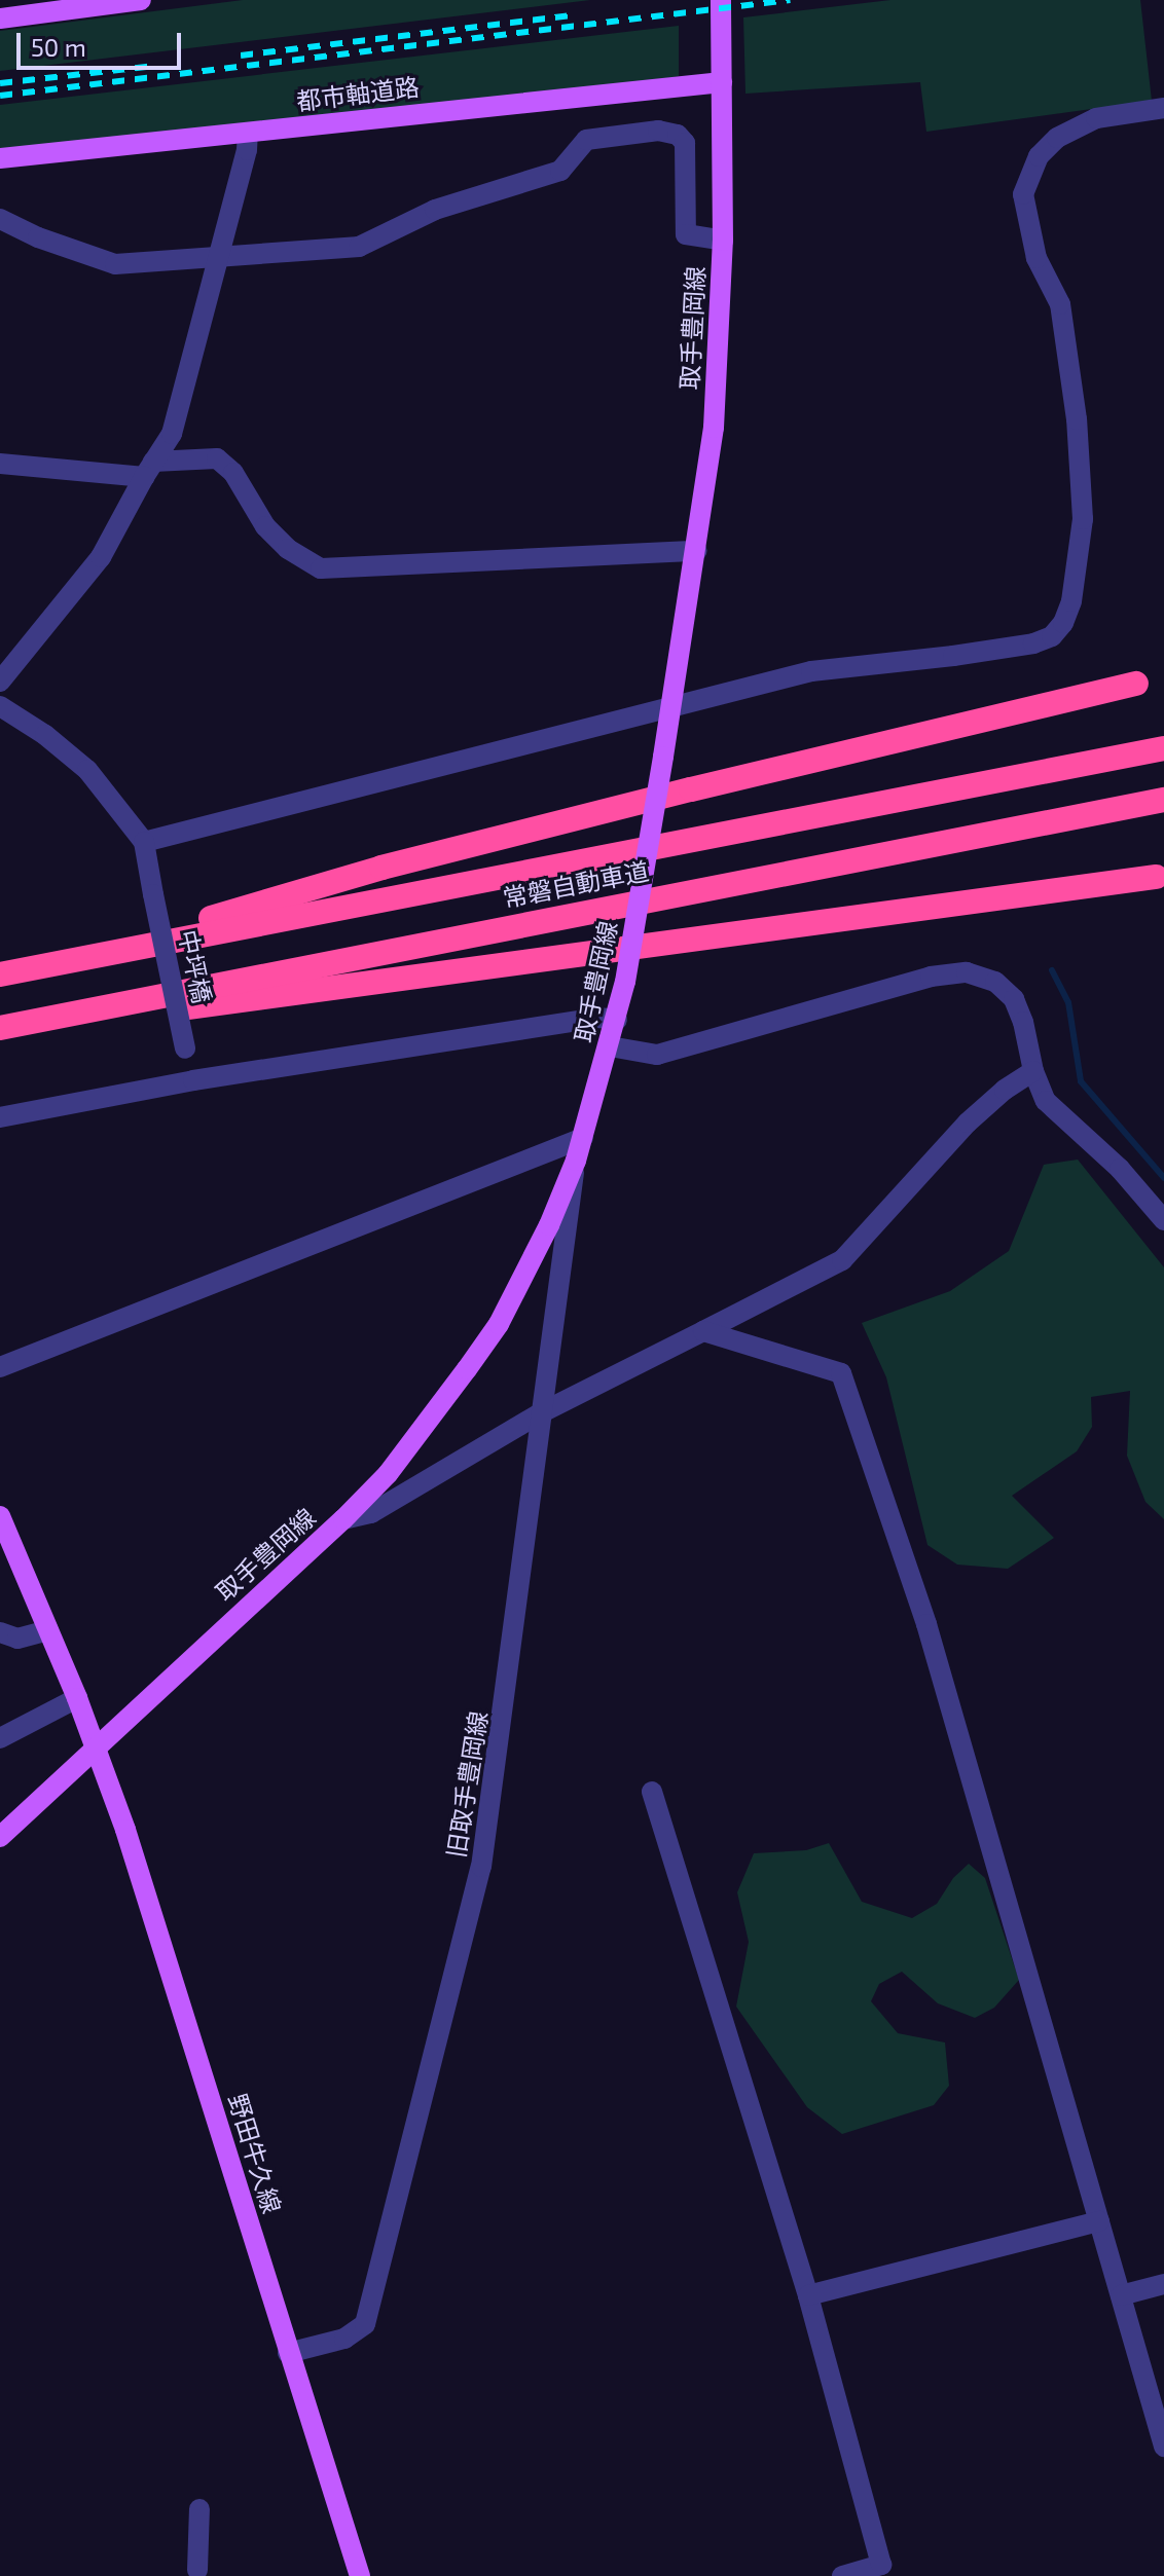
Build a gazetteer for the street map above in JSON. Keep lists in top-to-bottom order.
{
  "streets": {
    "highway": ["常磐自動車道"],
    "main road": ["都市軸道路", "取手豊岡線", "野田牛久線"],
    "street": ["中坪橋", "旧取手豊岡線"]
  },
  "crossings": [
    ["都市軸道路", "取手豊岡線"],
    ["取手豊岡線", "旧取手豊岡線"],
    ["取手豊岡線", "野田牛久線"],
    ["旧取手豊岡線", "野田牛久線"]
  ],
  "scale_bar": "50 m"
}
